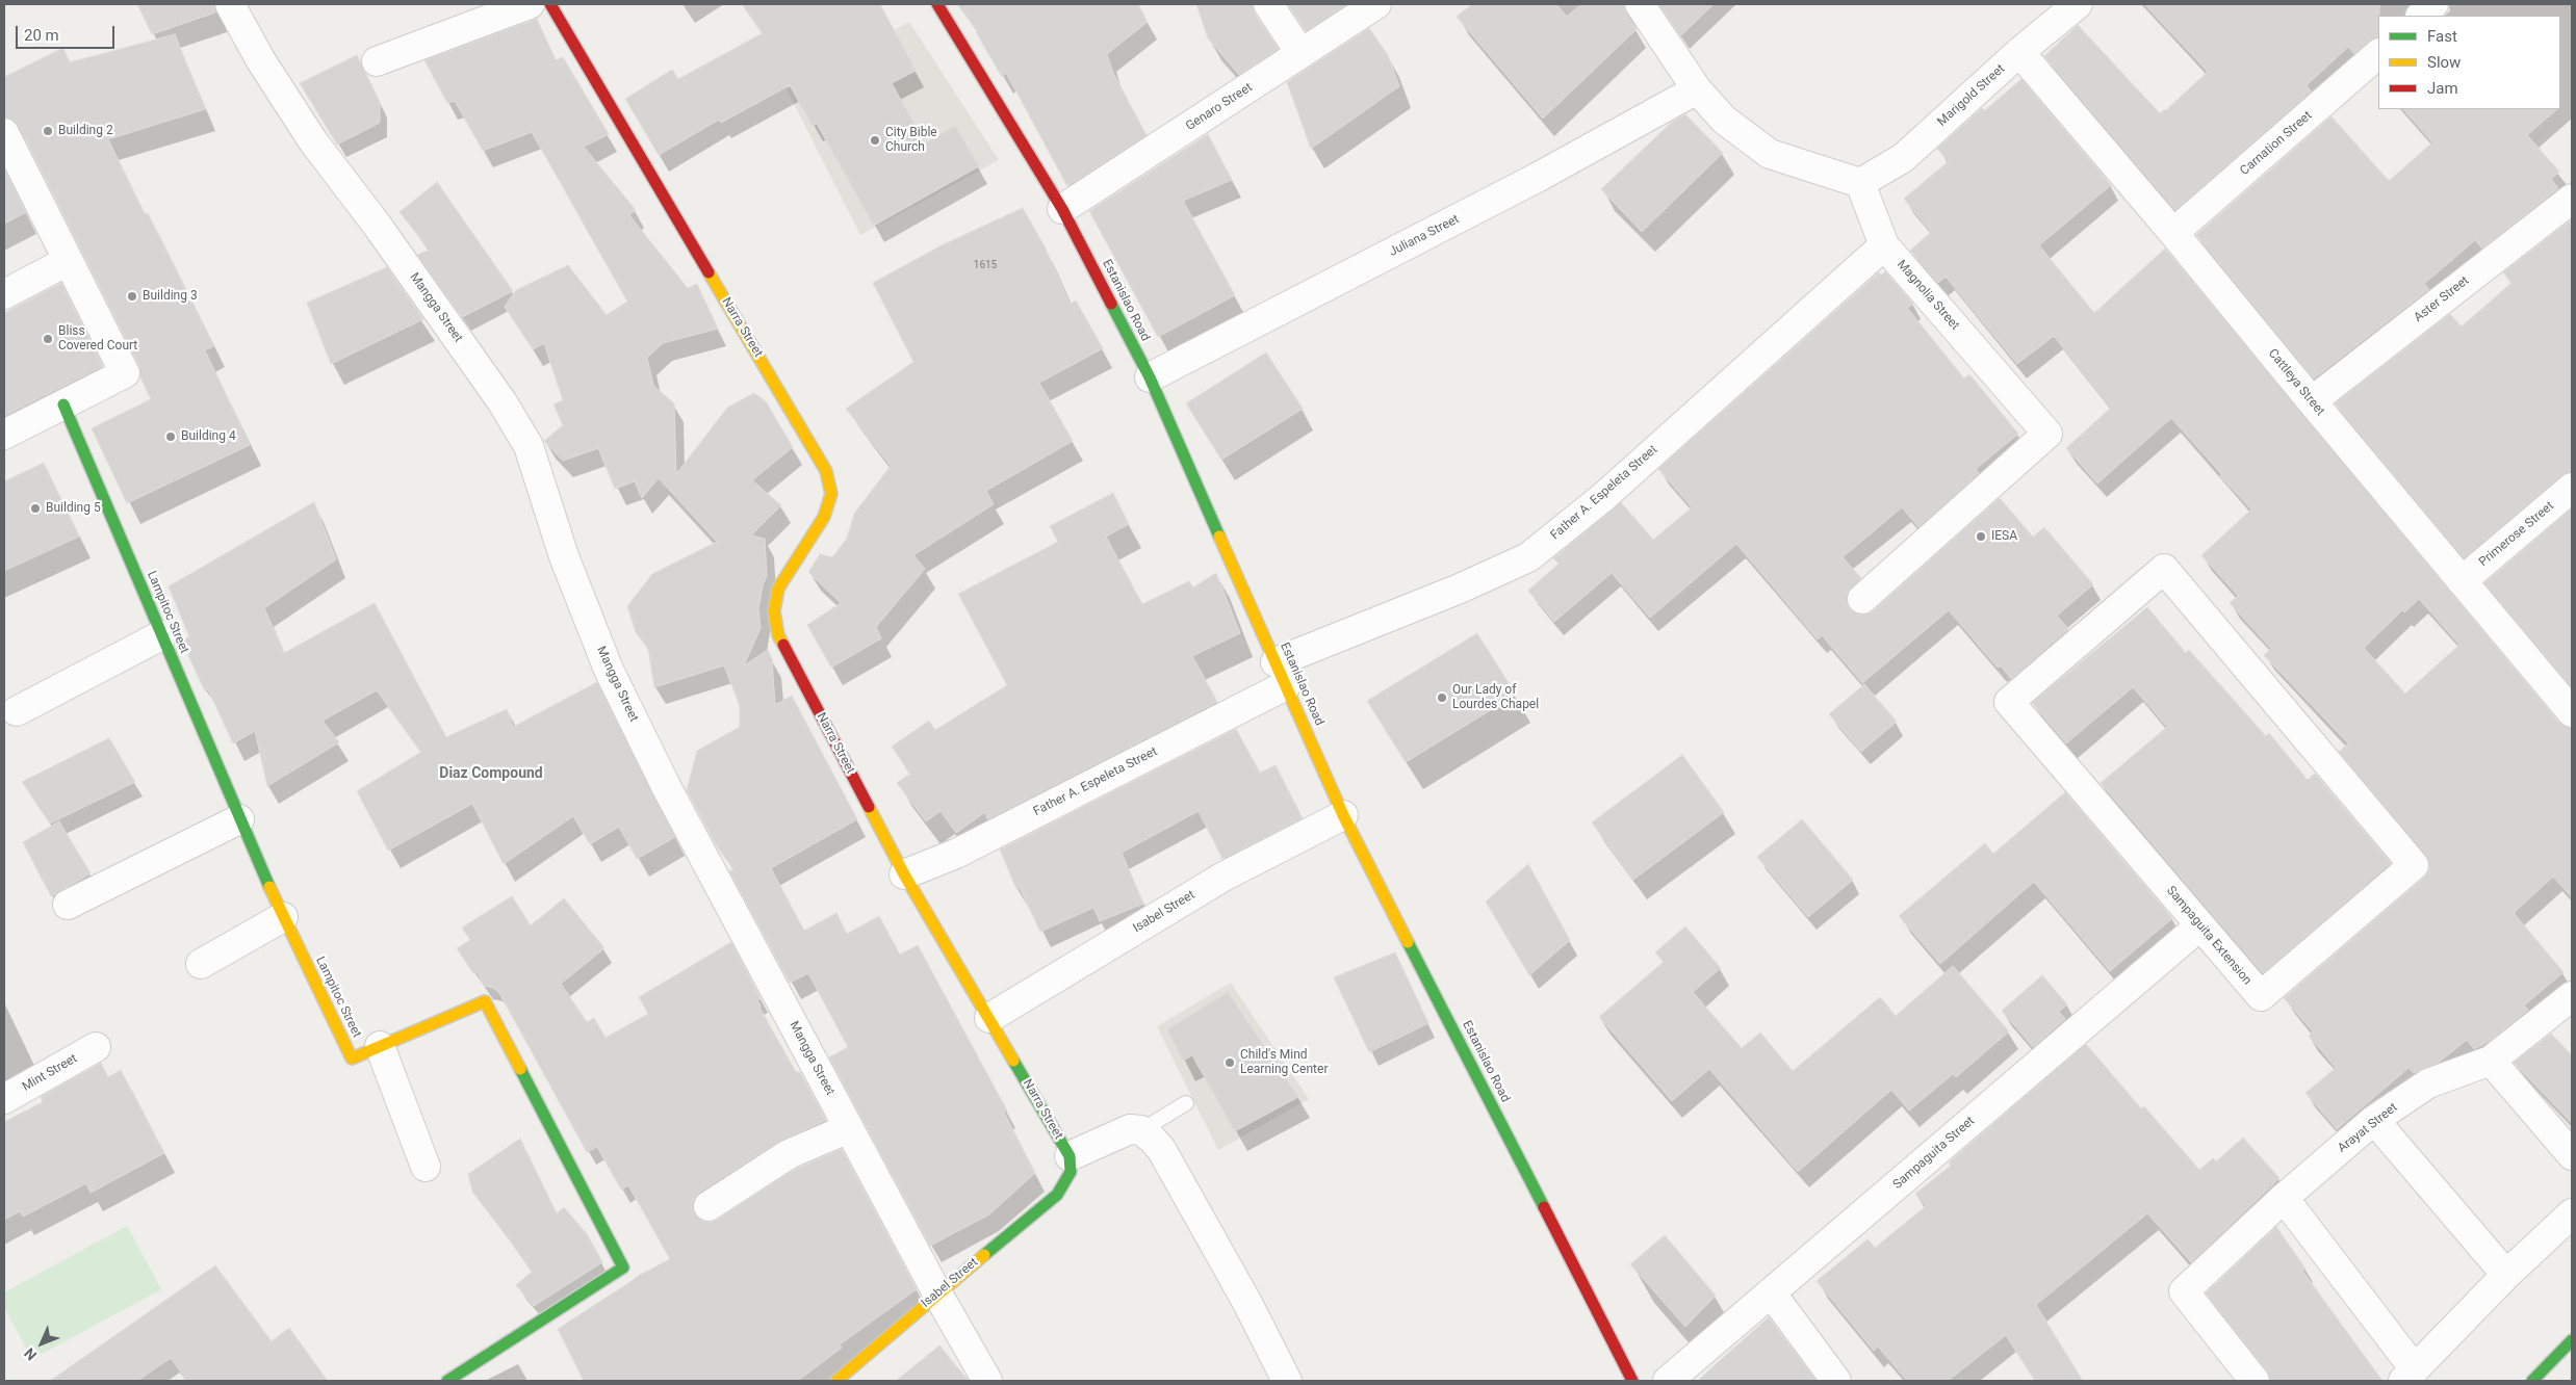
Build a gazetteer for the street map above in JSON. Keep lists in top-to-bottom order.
{
  "streets": {
    "main road": [
      "Estanislao Road",
      "Narra Street",
      "Lampitoc Street",
      "Isabel Street"
    ],
    "street": [
      "Marigold Street",
      "Genaro Street",
      "Carnation Street",
      "Juliana Street",
      "Magnolia Street",
      "Aster Street",
      "Mangga Street",
      "Cattleya Street",
      "Father A. Espeleta Street",
      "Primerose Street",
      "Sampaguita Extension",
      "Mint Street",
      "Arayat Street",
      "Sampaguita Street"
    ]
  },
  "crossings": [
    ["Marigold Street", "Magnolia Street"],
    ["Marigold Street", "Cattleya Street"],
    ["Genaro Street", "Estanislao Road"],
    ["Carnation Street", "Cattleya Street"],
    ["Juliana Street", "Estanislao Road"],
    ["Magnolia Street", "Father A. Espeleta Street"],
    ["Aster Street", "Cattleya Street"],
    ["Estanislao Road", "Father A. Espeleta Street"],
    ["Estanislao Road", "Isabel Street"],
    ["Mangga Street", "Isabel Street"],
    ["Narra Street", "Father A. Espeleta Street"],
    ["Narra Street", "Isabel Street"],
    ["Cattleya Street", "Primerose Street"],
    ["Sampaguita Extension", "Sampaguita Street"]
  ],
  "districts": ["Diaz Compound"],
  "places": [
    "Building 2",
    "City Bible Church",
    "Building 3",
    "Bliss Covered Court",
    "Building 4",
    "Building 5",
    "IESA",
    "Our Lady of Lourdes Chapel",
    "Child's Mind Learning Center"
  ],
  "house_numbers": ["1615"],
  "legend": ["Fast", "Slow", "Jam"],
  "scale_bar": "20 m",
  "north": "bottom left"
}
